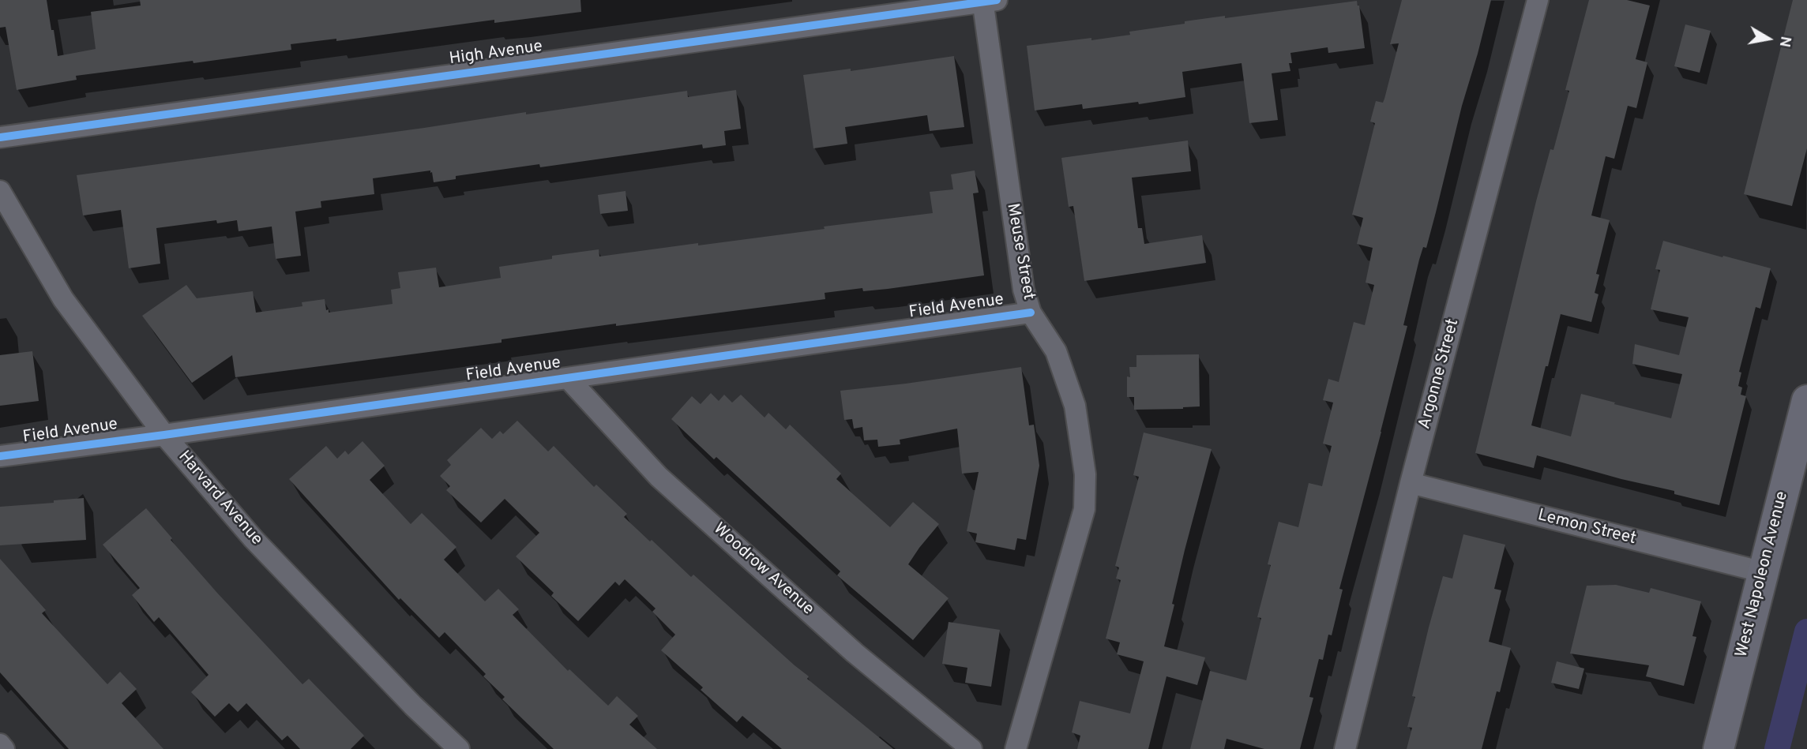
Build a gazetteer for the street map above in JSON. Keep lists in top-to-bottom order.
{
  "streets": {
    "main road": ["West Napoleon Avenue"],
    "street": [
      "High Avenue",
      "Meuse Street",
      "Field Avenue",
      "Argonne Street",
      "Harvard Avenue",
      "Lemon Street",
      "Woodrow Avenue"
    ]
  },
  "crossings": [
    ["High Avenue", "Meuse Street"],
    ["Meuse Street", "Field Avenue"],
    ["Field Avenue", "Harvard Avenue"],
    ["Field Avenue", "Woodrow Avenue"],
    ["Argonne Street", "Lemon Street"],
    ["Lemon Street", "West Napoleon Avenue"]
  ],
  "north": "right"
}
